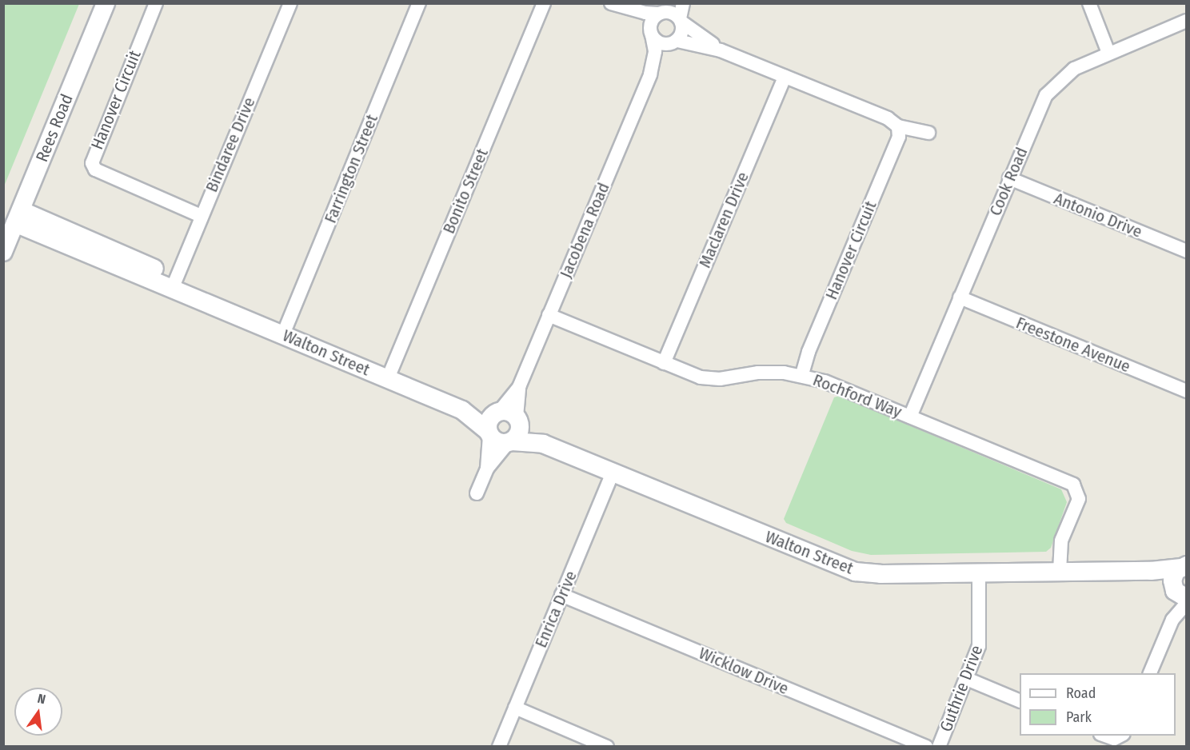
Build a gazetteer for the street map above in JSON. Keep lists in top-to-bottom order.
{
  "streets": {
    "street": [
      "Hanover Circuit",
      "Rees Road",
      "Bindaree Drive",
      "Farrington Street",
      "Cook Road",
      "Bonito Street",
      "Antonio Drive",
      "Maclaren Drive",
      "Jacobena Road",
      "Freestone Avenue",
      "Walton Street",
      "Rochford Way",
      "Enrica Drive",
      "Wicklow Drive",
      "Guthrie Drive"
    ]
  },
  "crossings": [
    ["Hanover Circuit", "Bindaree Drive"],
    ["Hanover Circuit", "Rochford Way"],
    ["Rees Road", "Walton Street"],
    ["Bindaree Drive", "Walton Street"],
    ["Farrington Street", "Walton Street"],
    ["Cook Road", "Antonio Drive"],
    ["Cook Road", "Freestone Avenue"],
    ["Cook Road", "Rochford Way"],
    ["Bonito Street", "Walton Street"],
    ["Maclaren Drive", "Rochford Way"],
    ["Jacobena Road", "Walton Street"],
    ["Jacobena Road", "Rochford Way"],
    ["Walton Street", "Rochford Way"],
    ["Walton Street", "Enrica Drive"],
    ["Walton Street", "Guthrie Drive"],
    ["Enrica Drive", "Wicklow Drive"]
  ],
  "legend": ["Road", "Park"],
  "north": "top"
}
